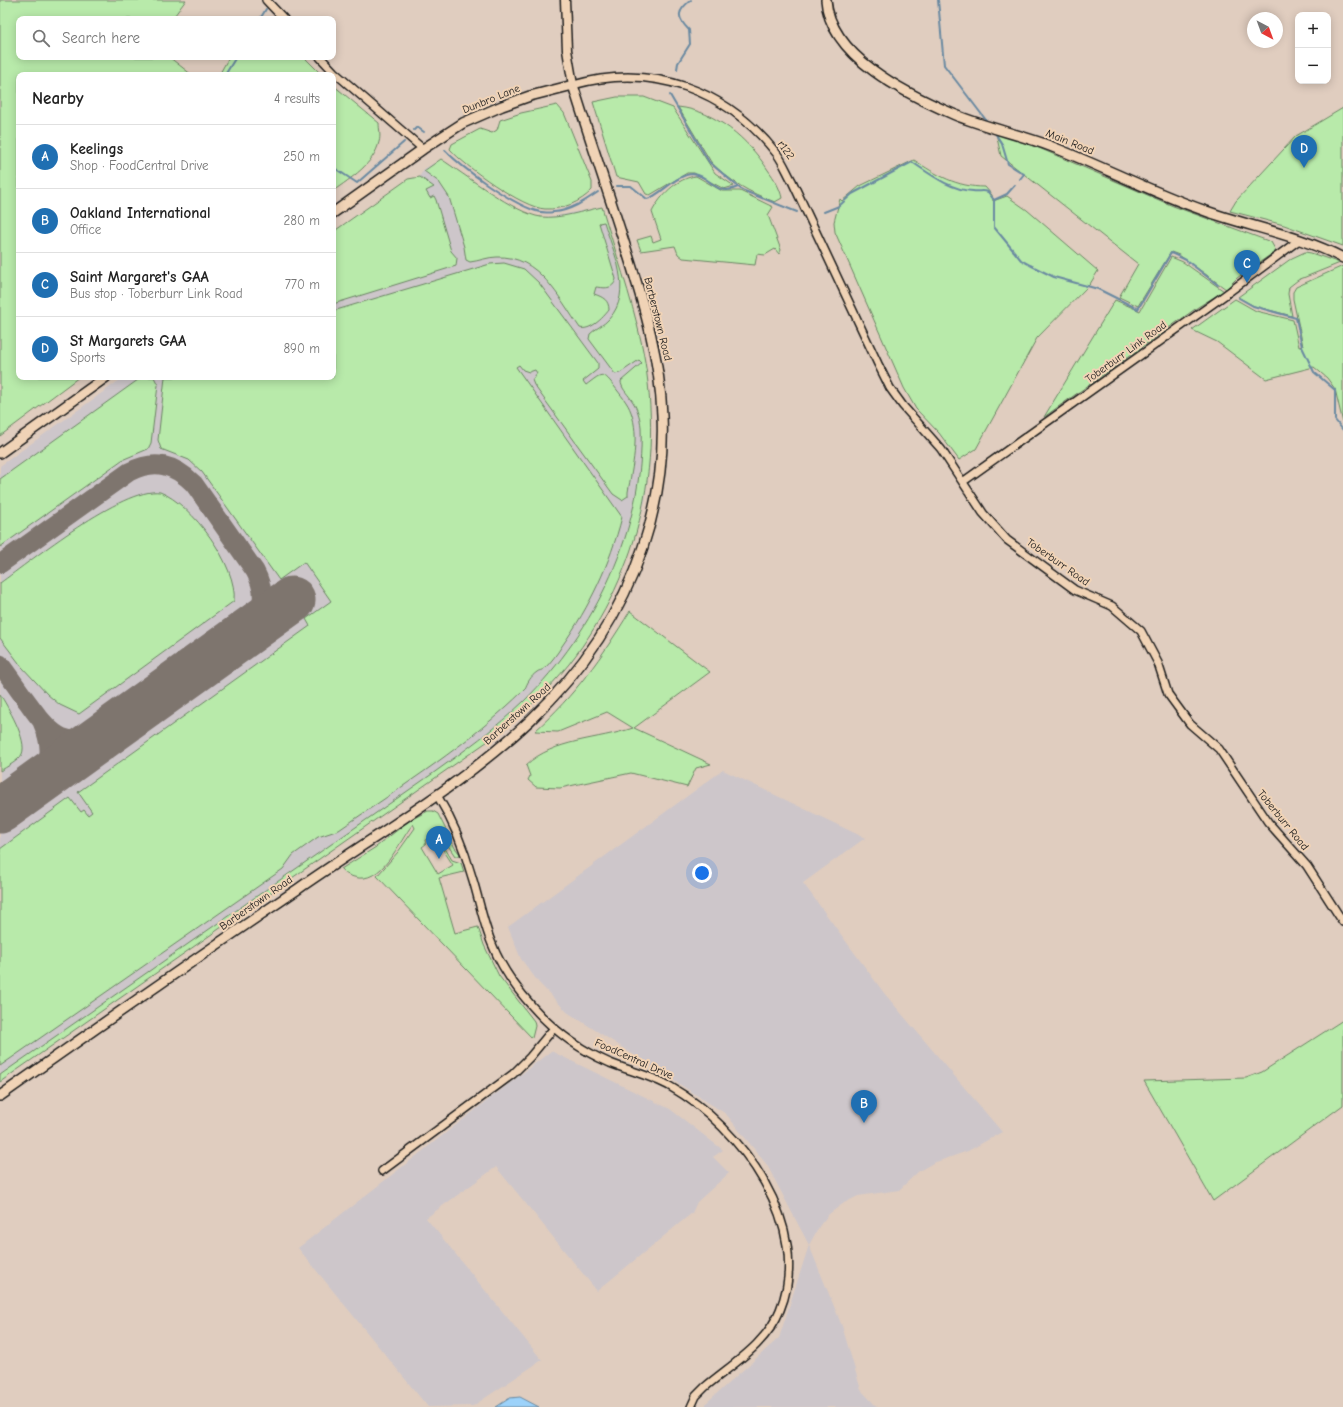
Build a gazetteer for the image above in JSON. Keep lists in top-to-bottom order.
{
  "streets": {
    "main road": ["Dunbro Lane", "Main Road", "Barberstown Road"],
    "street": [
      "r122",
      "Toberburr Link Road",
      "Toberburr Road",
      "FoodCentral Drive"
    ]
  },
  "crossings": [
    ["Dunbro Lane", "r122"],
    ["Dunbro Lane", "Barberstown Road"],
    ["Main Road", "Toberburr Link Road"],
    ["r122", "Barberstown Road"],
    ["r122", "Toberburr Road"],
    ["Barberstown Road", "FoodCentral Drive"],
    ["Toberburr Link Road", "Toberburr Road"]
  ],
  "north": "bottom right",
  "page": {
    "map_buttons": ["+", "−"],
    "search": "Search here",
    "heading": ["Nearby", "4 results"],
    "list": [
      {
        "mark": "A",
        "name": "Keelings",
        "note": "Shop · FoodCentral Drive",
        "value": "250 m"
      },
      {
        "mark": "B",
        "name": "Oakland International",
        "note": "Office",
        "value": "280 m"
      },
      {
        "mark": "C",
        "name": "Saint Margaret's GAA",
        "note": "Bus stop · Toberburr Link Road",
        "value": "770 m"
      },
      {
        "mark": "D",
        "name": "St Margarets GAA",
        "note": "Sports",
        "value": "890 m"
      }
    ],
    "pins": [
      "D",
      "C",
      "A",
      "B"
    ]
  }
}
